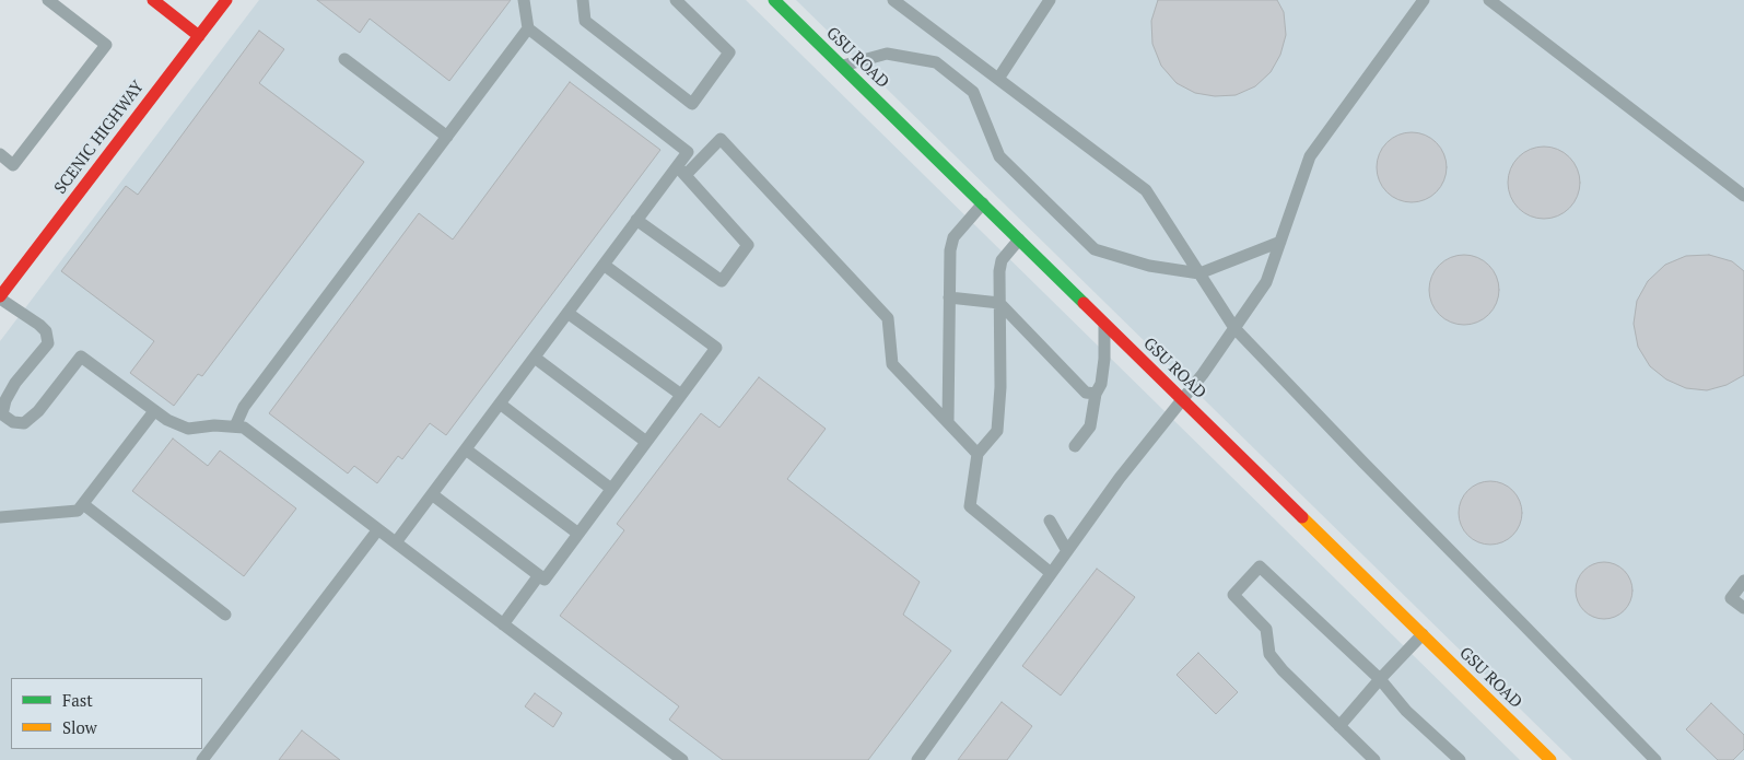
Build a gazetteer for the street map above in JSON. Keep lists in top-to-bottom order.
{
  "streets": {
    "street": ["GSU ROAD", "SCENIC HIGHWAY"]
  },
  "legend": ["Fast", "Slow"]
}
